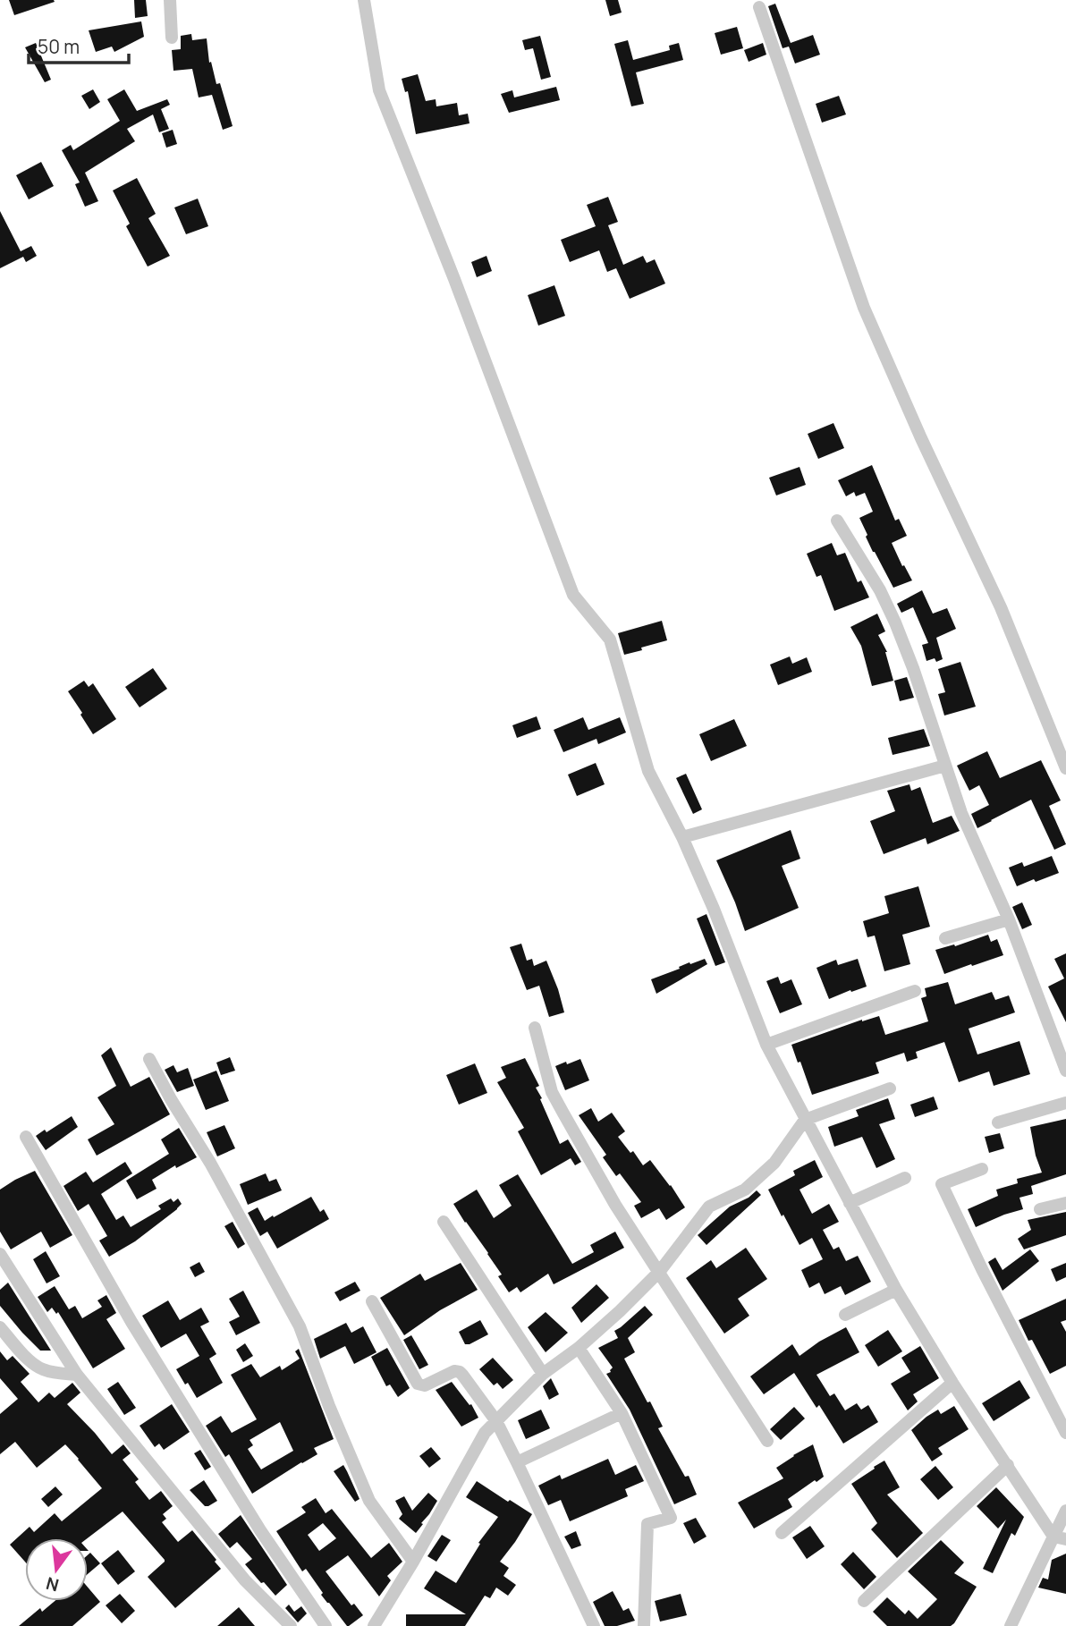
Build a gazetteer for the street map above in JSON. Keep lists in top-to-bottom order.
{
  "scale_bar": "50 m",
  "north": "bottom"
}
